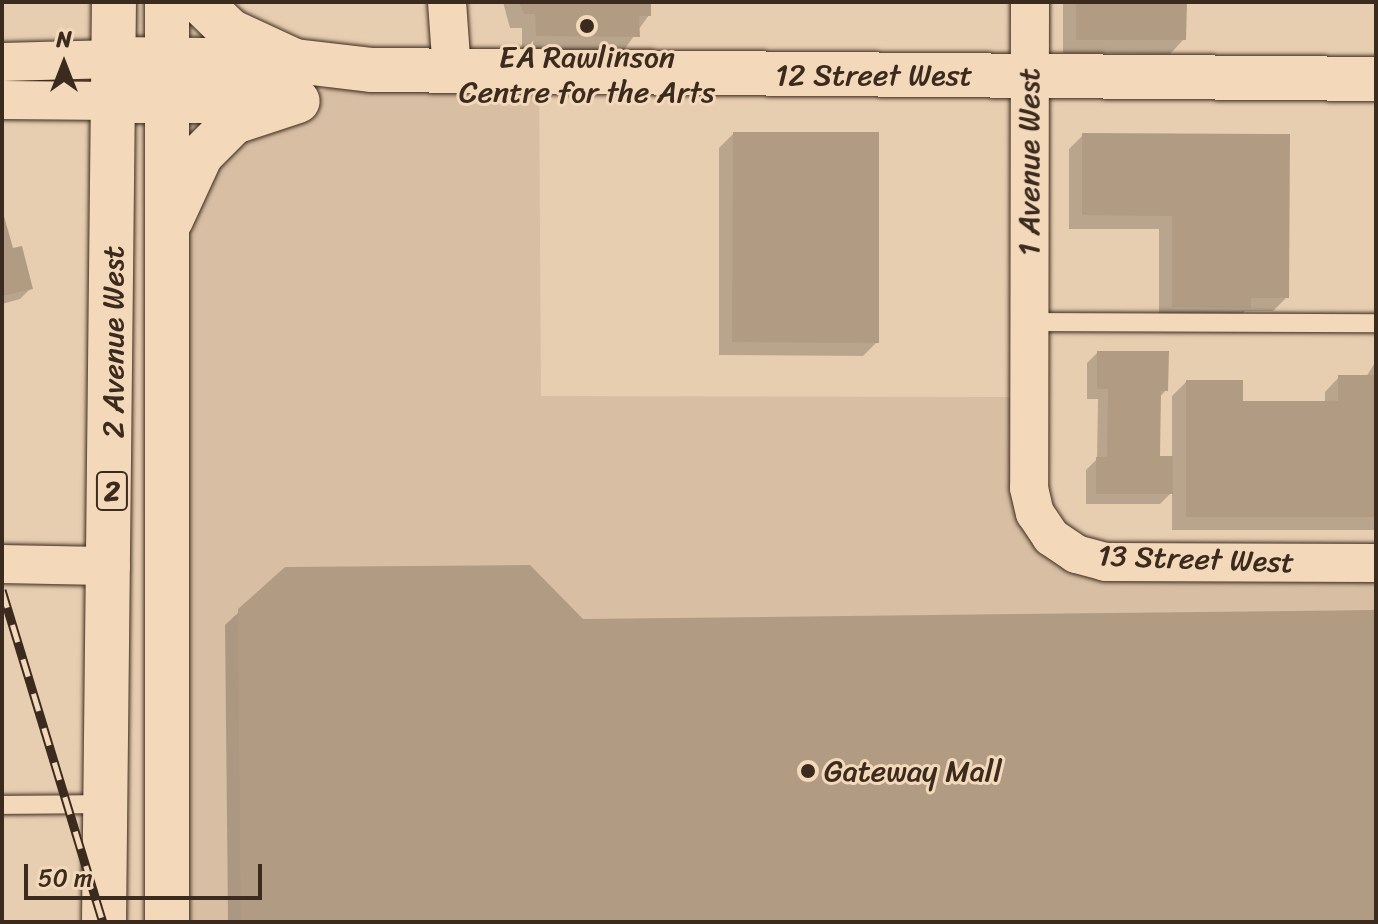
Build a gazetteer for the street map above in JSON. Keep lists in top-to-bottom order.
{
  "streets": {
    "main road": ["12 Street West", "2 Avenue West", "2"],
    "street": ["1 Avenue West", "13 Street West"]
  },
  "crossings": [
    ["12 Street West", "1 Avenue West"],
    ["12 Street West", "2 Avenue West"],
    ["1 Avenue West", "13 Street West"]
  ],
  "places": ["EA Rawlinson Centre for the Arts", "Gateway Mall"],
  "scale_bar": "50 m",
  "north": "top"
}
